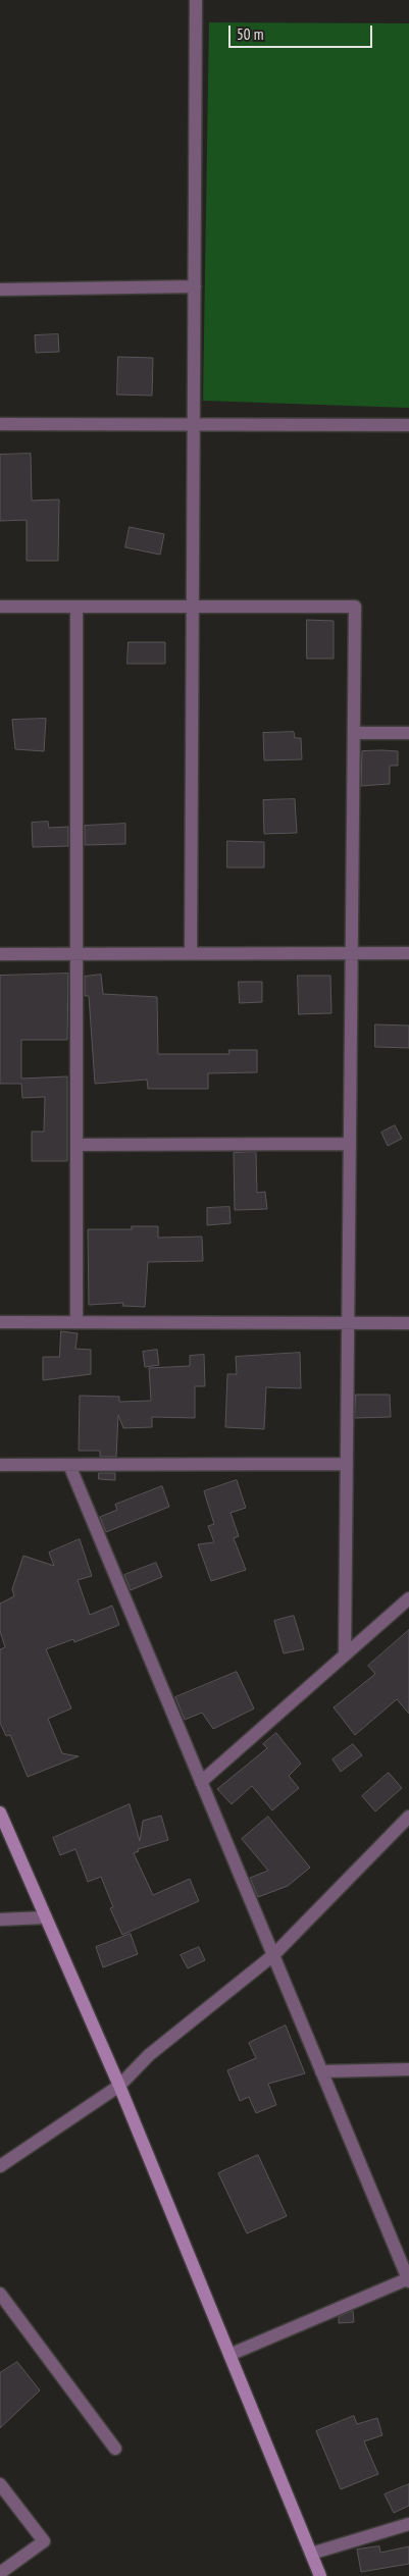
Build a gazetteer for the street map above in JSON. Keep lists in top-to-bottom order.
{
  "scale_bar": "50 m"
}
